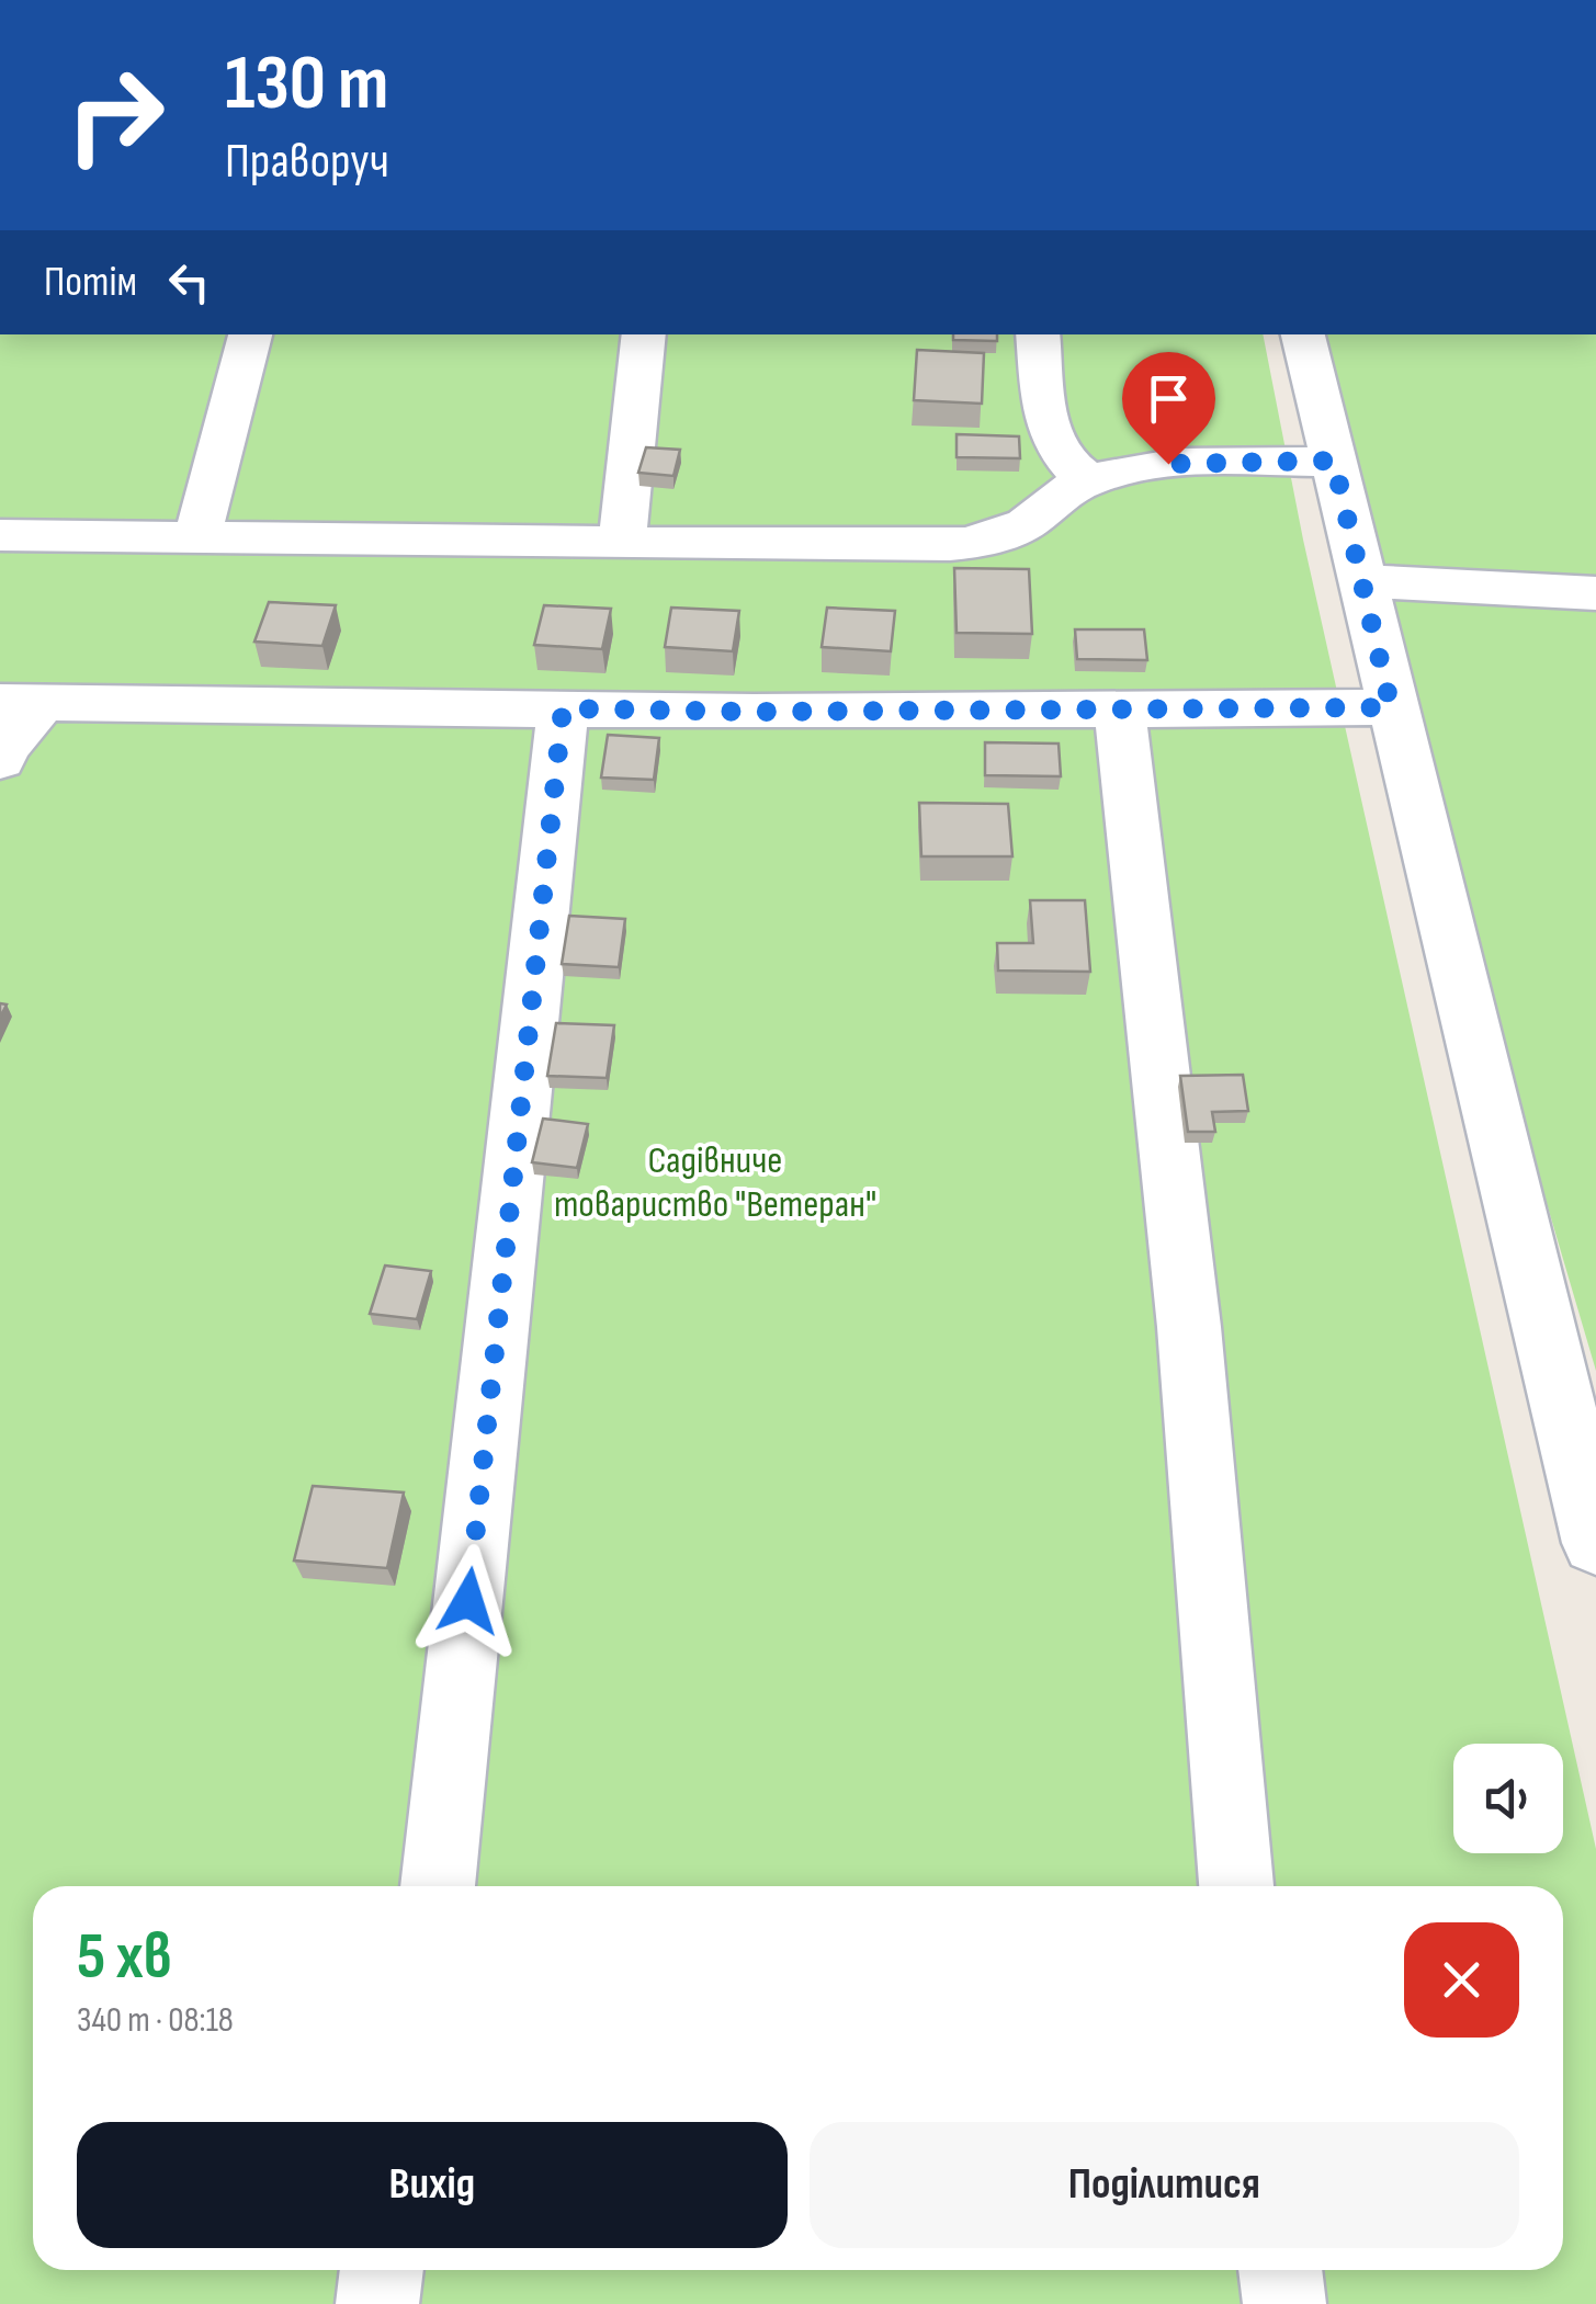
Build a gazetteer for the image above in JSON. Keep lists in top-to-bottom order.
{
  "parks": ["Садівниче товариство \"Ветеран\""],
  "page": {
    "turn": ["130 m", "Праворуч"],
    "then": "Потім",
    "heading": ["5 хв", "340 m · 08:18"],
    "buttons": ["Вихід", "Поділитися"]
  }
}
